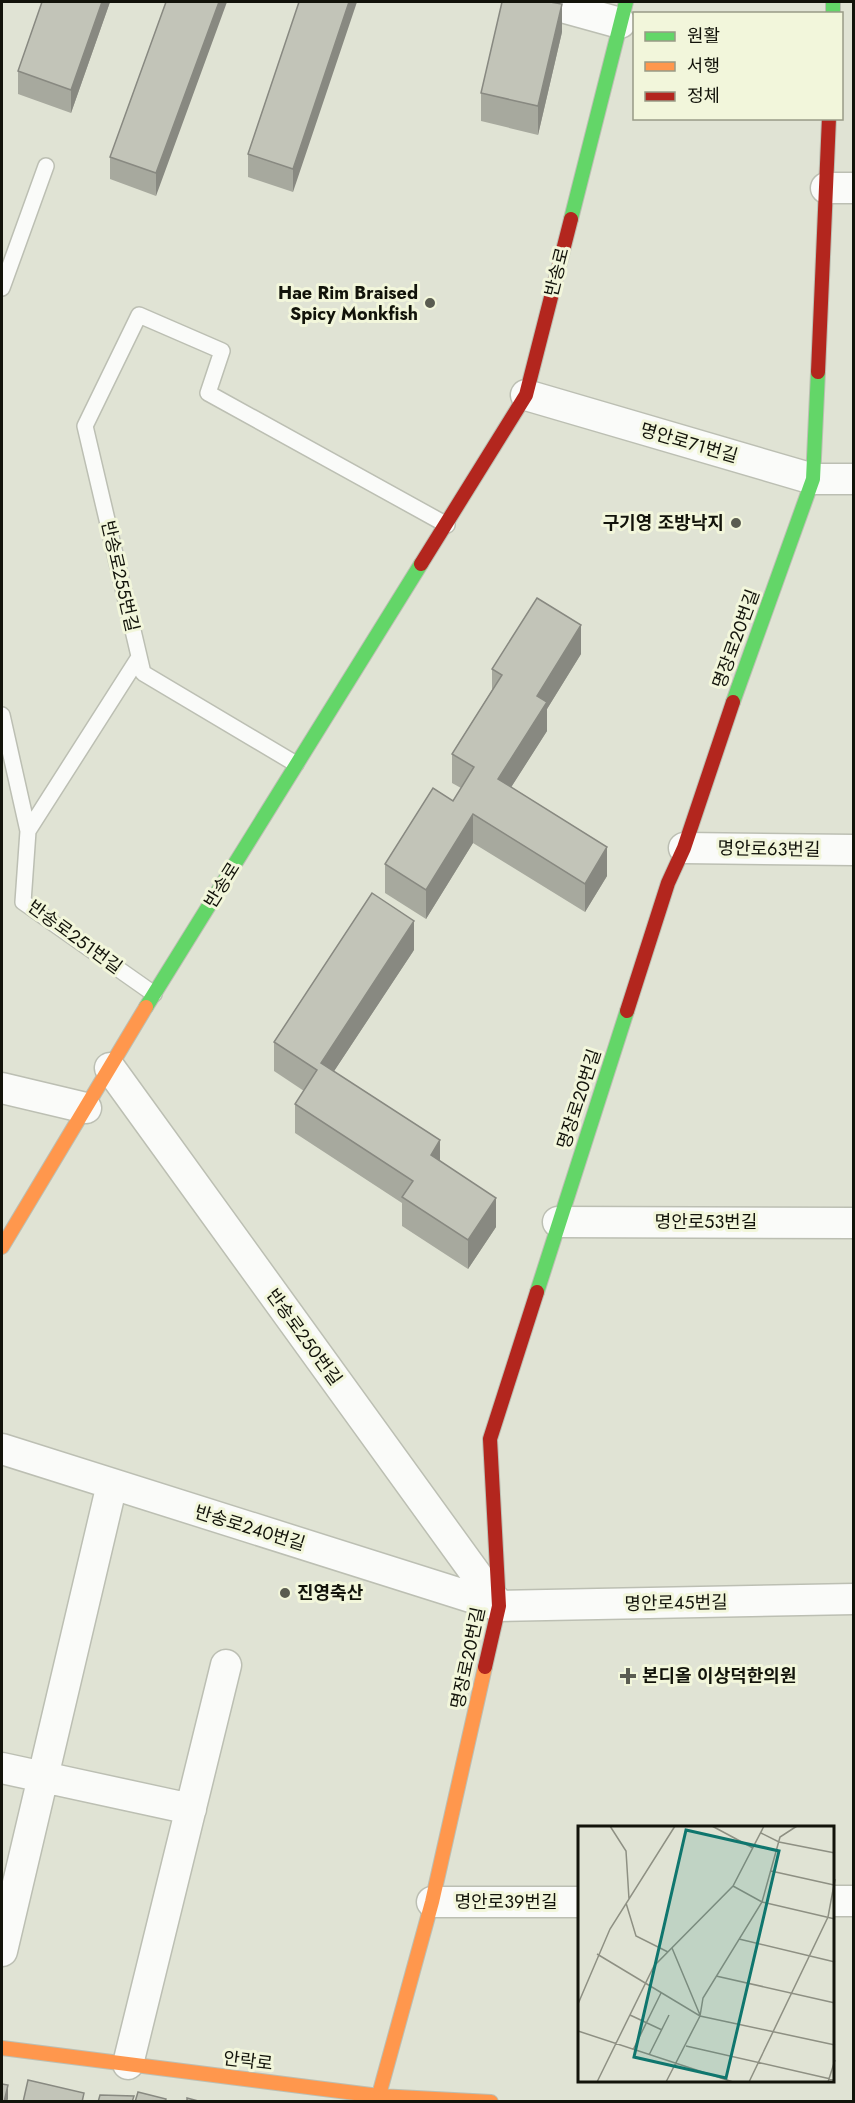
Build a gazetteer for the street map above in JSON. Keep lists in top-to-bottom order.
{
  "streets": {
    "street": [
      "반송로",
      "명안로71번길",
      "명장로20번길",
      "명안로63번길",
      "명안로53번길",
      "반송로250번길",
      "반송로240번길",
      "명안로45번길",
      "명안로39번길",
      "안락로"
    ],
    "lane": ["반송로255번길", "반송로251번길"]
  },
  "crossings": [
    ["반송로", "명안로71번길"],
    ["반송로", "반송로255번길"],
    ["반송로", "반송로251번길"],
    ["반송로", "반송로250번길"],
    ["명안로71번길", "명장로20번길"],
    ["반송로255번길", "반송로251번길"],
    ["명장로20번길", "명안로63번길"],
    ["명장로20번길", "명안로53번길"],
    ["명장로20번길", "반송로250번길"],
    ["명장로20번길", "반송로240번길"],
    ["명장로20번길", "명안로45번길"],
    ["명장로20번길", "명안로39번길"],
    ["명장로20번길", "안락로"],
    ["반송로250번길", "반송로240번길"],
    ["반송로250번길", "명안로45번길"],
    ["반송로240번길", "명안로45번길"]
  ],
  "places": {
    "other": ["Hae Rim Braised Spicy Monkfish", "구기영 조방낙지", "진영축산"],
    "health": ["본디올 이상덕한의원"]
  },
  "legend": ["원활", "서행", "정체"]
}
